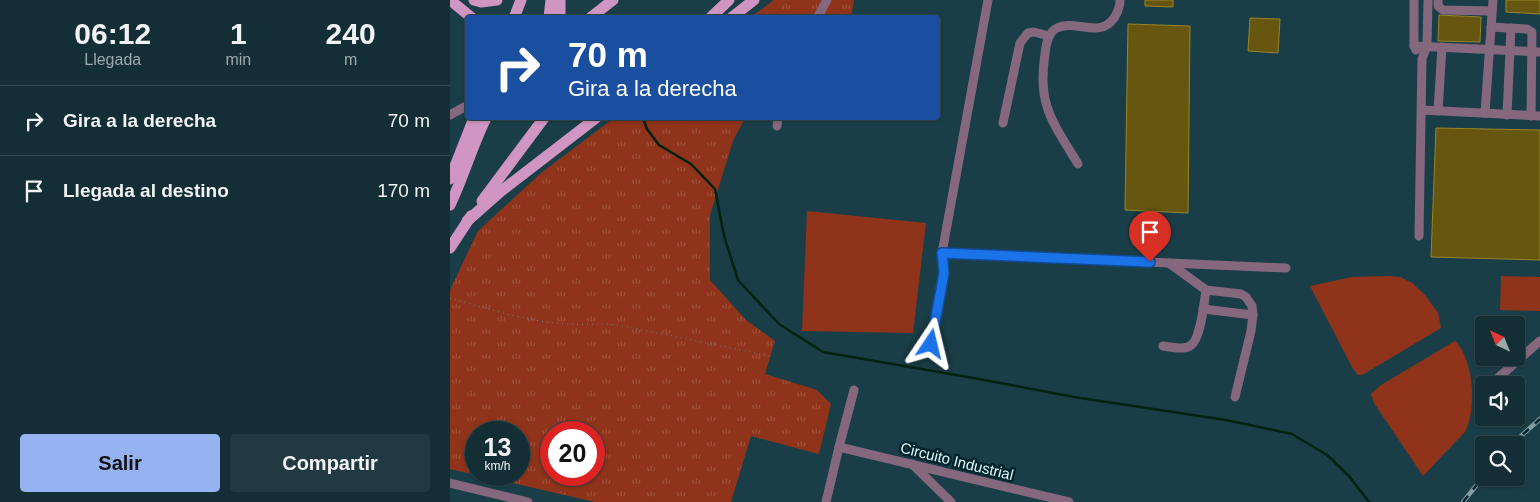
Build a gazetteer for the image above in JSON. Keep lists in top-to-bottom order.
{
  "streets": {
    "street": ["Circuito Industrial"]
  },
  "north": "top left",
  "page": {
    "eta": [
      "06:12",
      "Llegada",
      "1",
      "min",
      "240",
      "m"
    ],
    "turn": ["70 m", "Gira a la derecha"],
    "list": [
      {
        "name": "Gira a la derecha",
        "value": "70 m"
      },
      {
        "name": "Llegada al destino",
        "value": "170 m"
      }
    ],
    "speed": "13 km/h",
    "limit": "20",
    "buttons": ["Salir", "Compartir"]
  }
}
